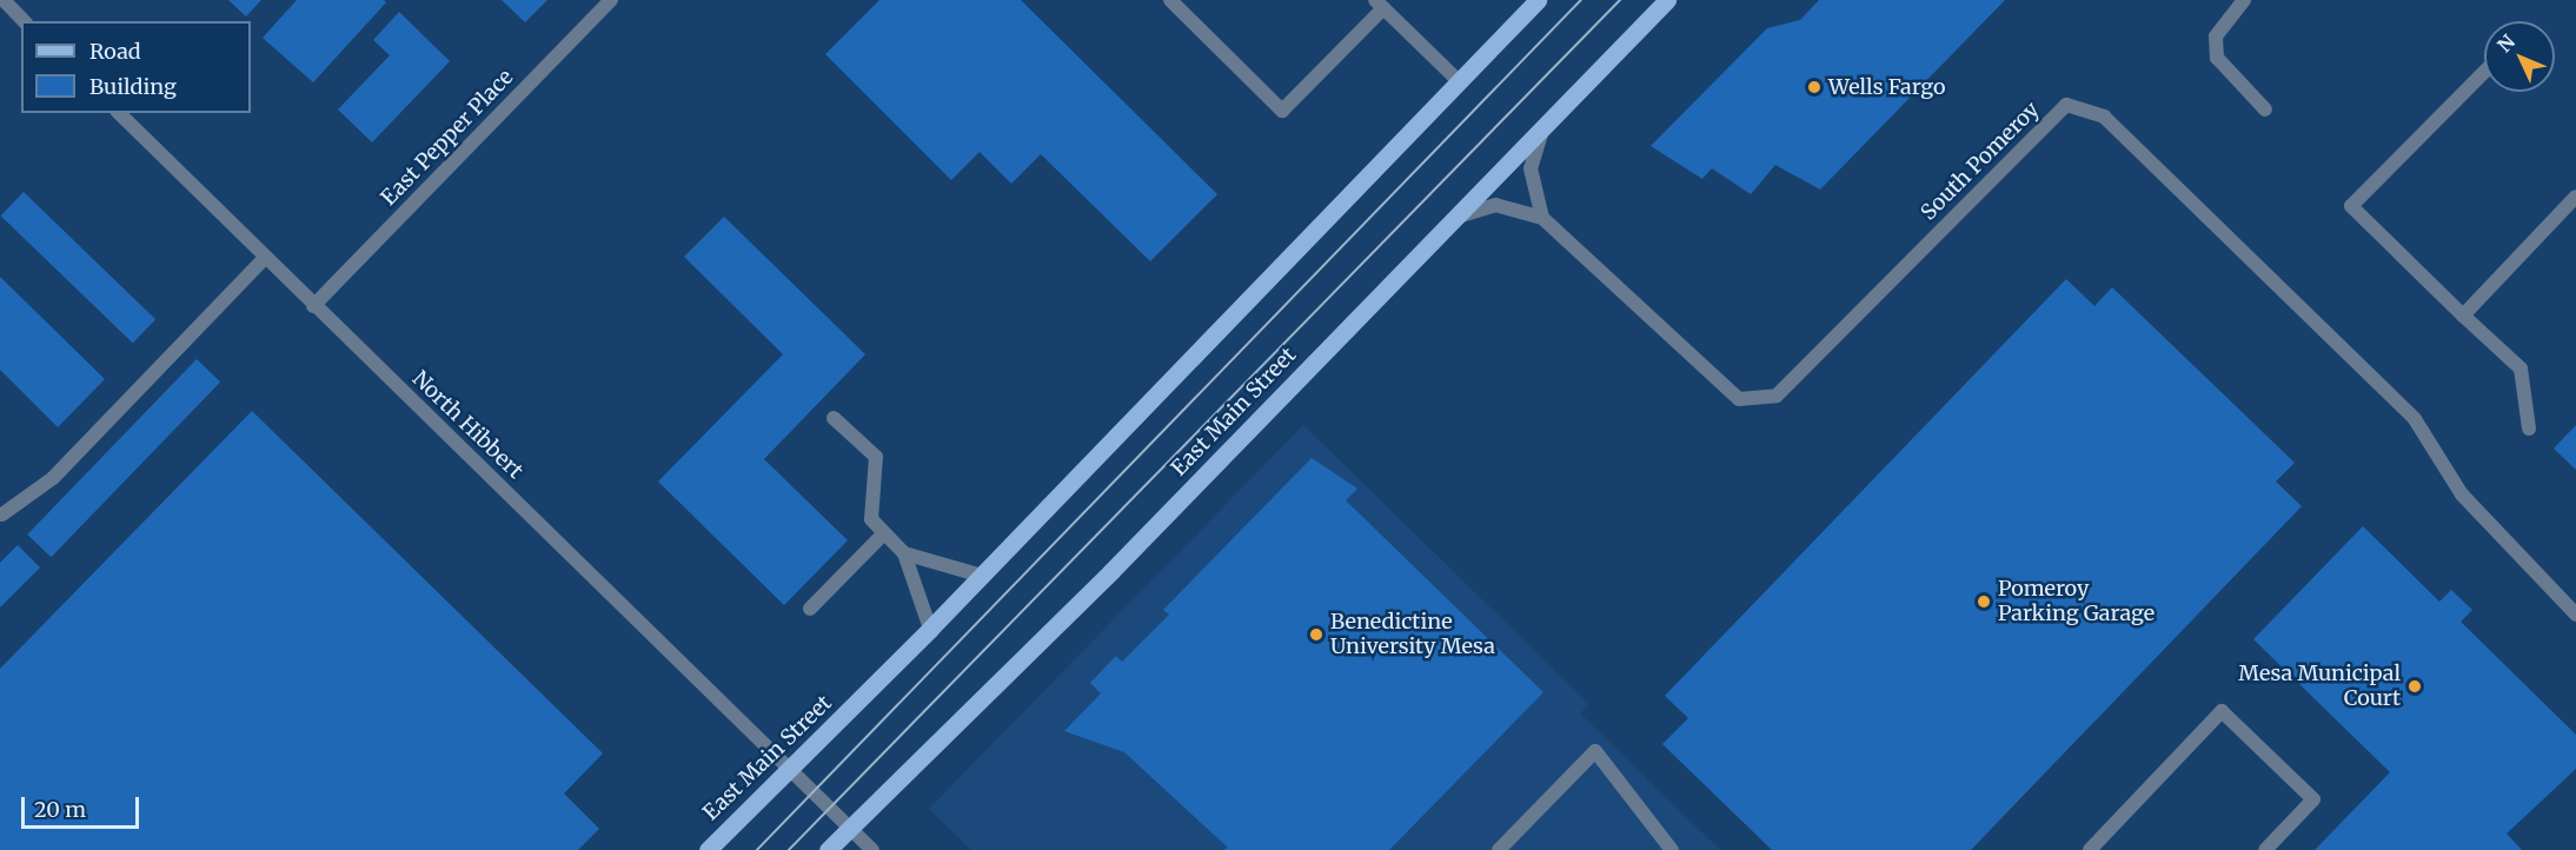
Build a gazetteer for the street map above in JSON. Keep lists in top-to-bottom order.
{
  "streets": {
    "main road": ["East Main Street"],
    "street": ["East Pepper Place", "South Pomeroy", "North Hibbert"]
  },
  "crossings": [
    ["East Pepper Place", "North Hibbert"],
    ["South Pomeroy", "East Main Street"],
    ["East Main Street", "North Hibbert"]
  ],
  "places": [
    "Wells Fargo",
    "Pomeroy Parking Garage",
    "Benedictine University Mesa",
    "Mesa Municipal Court"
  ],
  "legend": ["Road", "Building"],
  "scale_bar": "20 m",
  "north": "top left"
}
